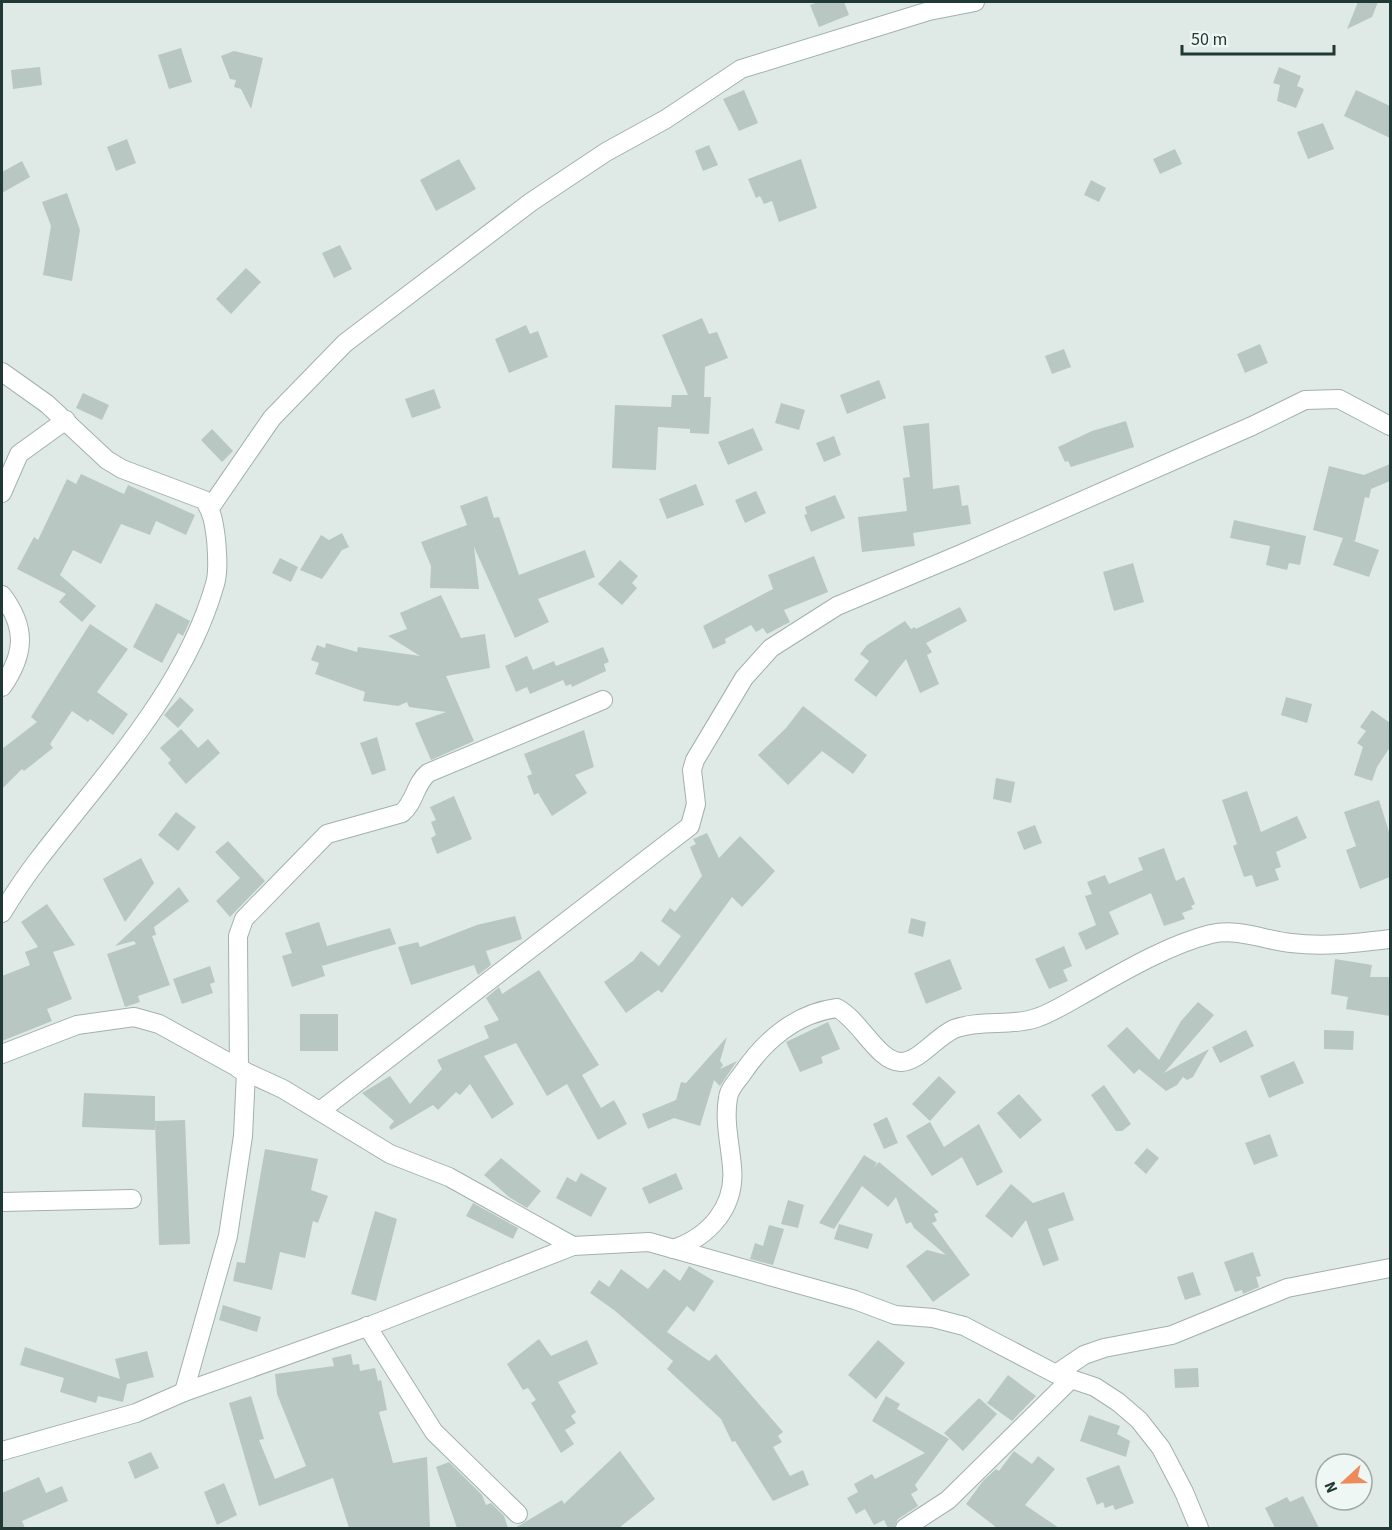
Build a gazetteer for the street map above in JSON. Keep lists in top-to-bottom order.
{
  "scale_bar": "50 m",
  "north": "left"
}
